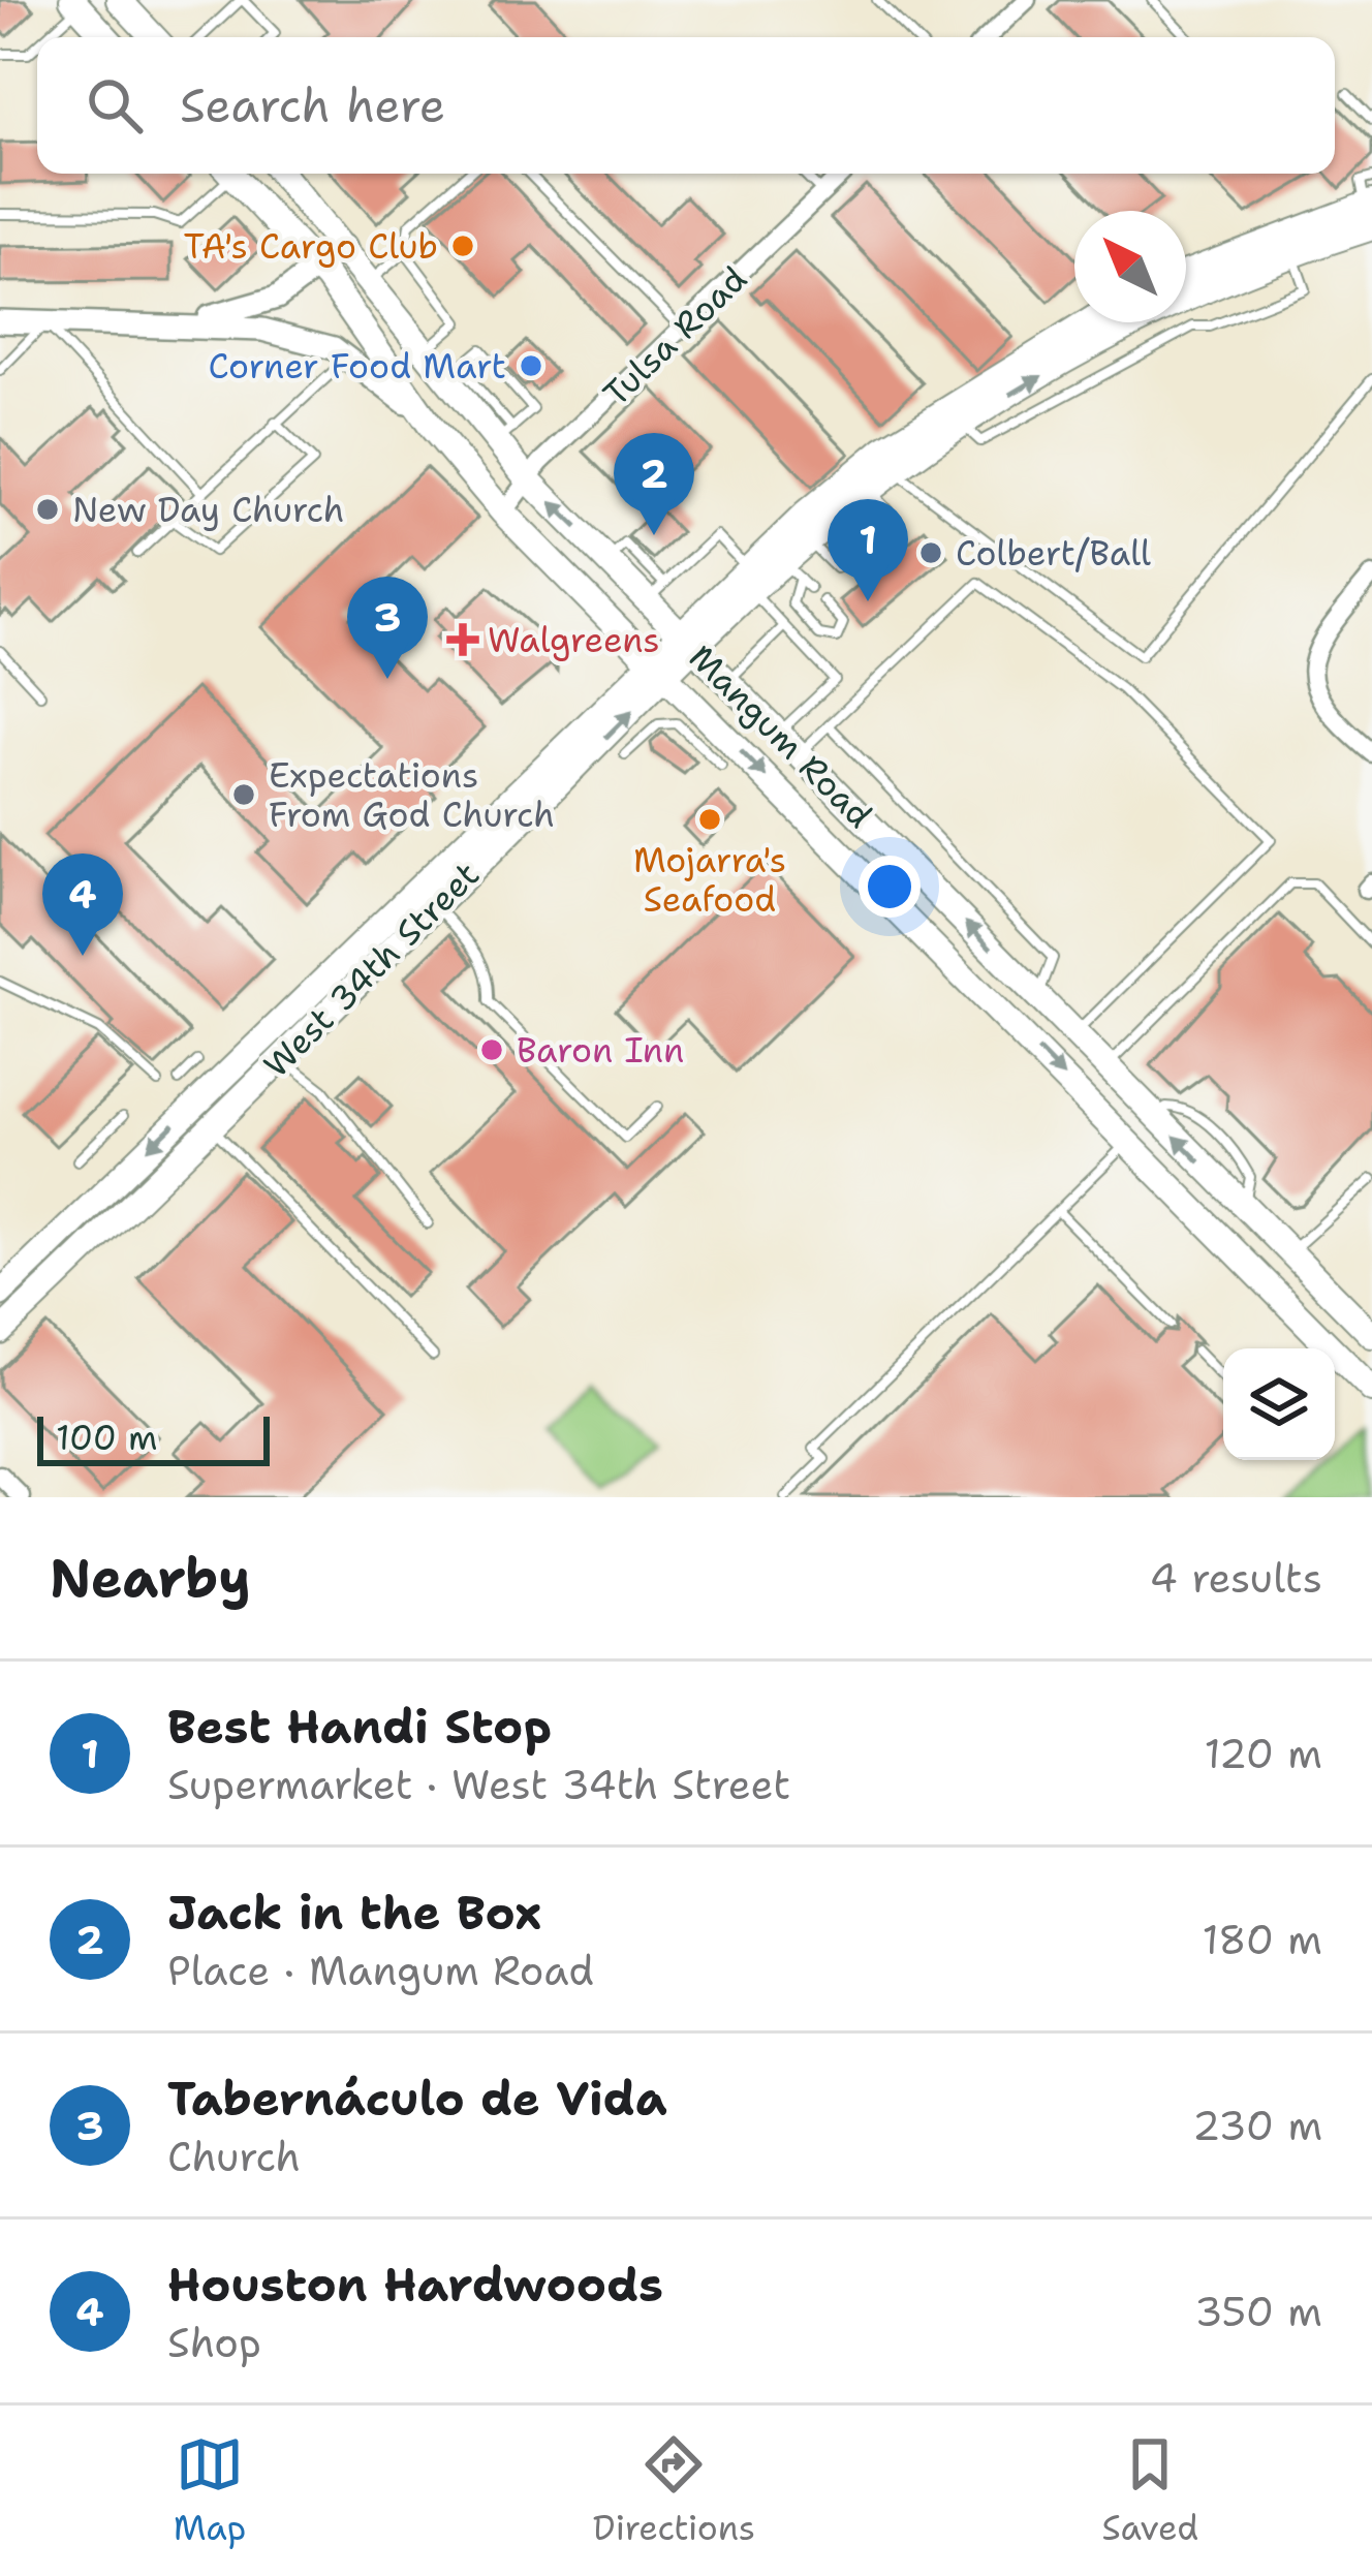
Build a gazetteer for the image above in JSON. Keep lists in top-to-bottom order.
{
  "streets": {
    "main road": ["Mangum Road", "West 34th Street"],
    "street": ["Tulsa Road"]
  },
  "crossings": [
    ["Tulsa Road", "Mangum Road"],
    ["Mangum Road", "West 34th Street"]
  ],
  "places": {
    "other": [
      "TA's Cargo Club",
      "Corner Food Mart",
      "New Day Church",
      "Colbert/Ball",
      "Expectations From God Church",
      "Mojarra's Seafood",
      "Baron Inn"
    ],
    "health": ["Walgreens"]
  },
  "scale_bar": "100 m",
  "north": "top left",
  "page": {
    "search": "Search here",
    "pins": [
      "2",
      "1",
      "3",
      "4"
    ],
    "scale": "100 m",
    "heading": ["Nearby", "4 results"],
    "list": [
      {
        "mark": "1",
        "name": "Best Handi Stop",
        "note": "Supermarket · West 34th Street",
        "value": "120 m"
      },
      {
        "mark": "2",
        "name": "Jack in the Box",
        "note": "Place · Mangum Road",
        "value": "180 m"
      },
      {
        "mark": "3",
        "name": "Tabernáculo de Vida",
        "note": "Church",
        "value": "230 m"
      },
      {
        "mark": "4",
        "name": "Houston Hardwoods",
        "note": "Shop",
        "value": "350 m"
      }
    ],
    "nav": ["Map", "Directions", "Saved"]
  }
}
